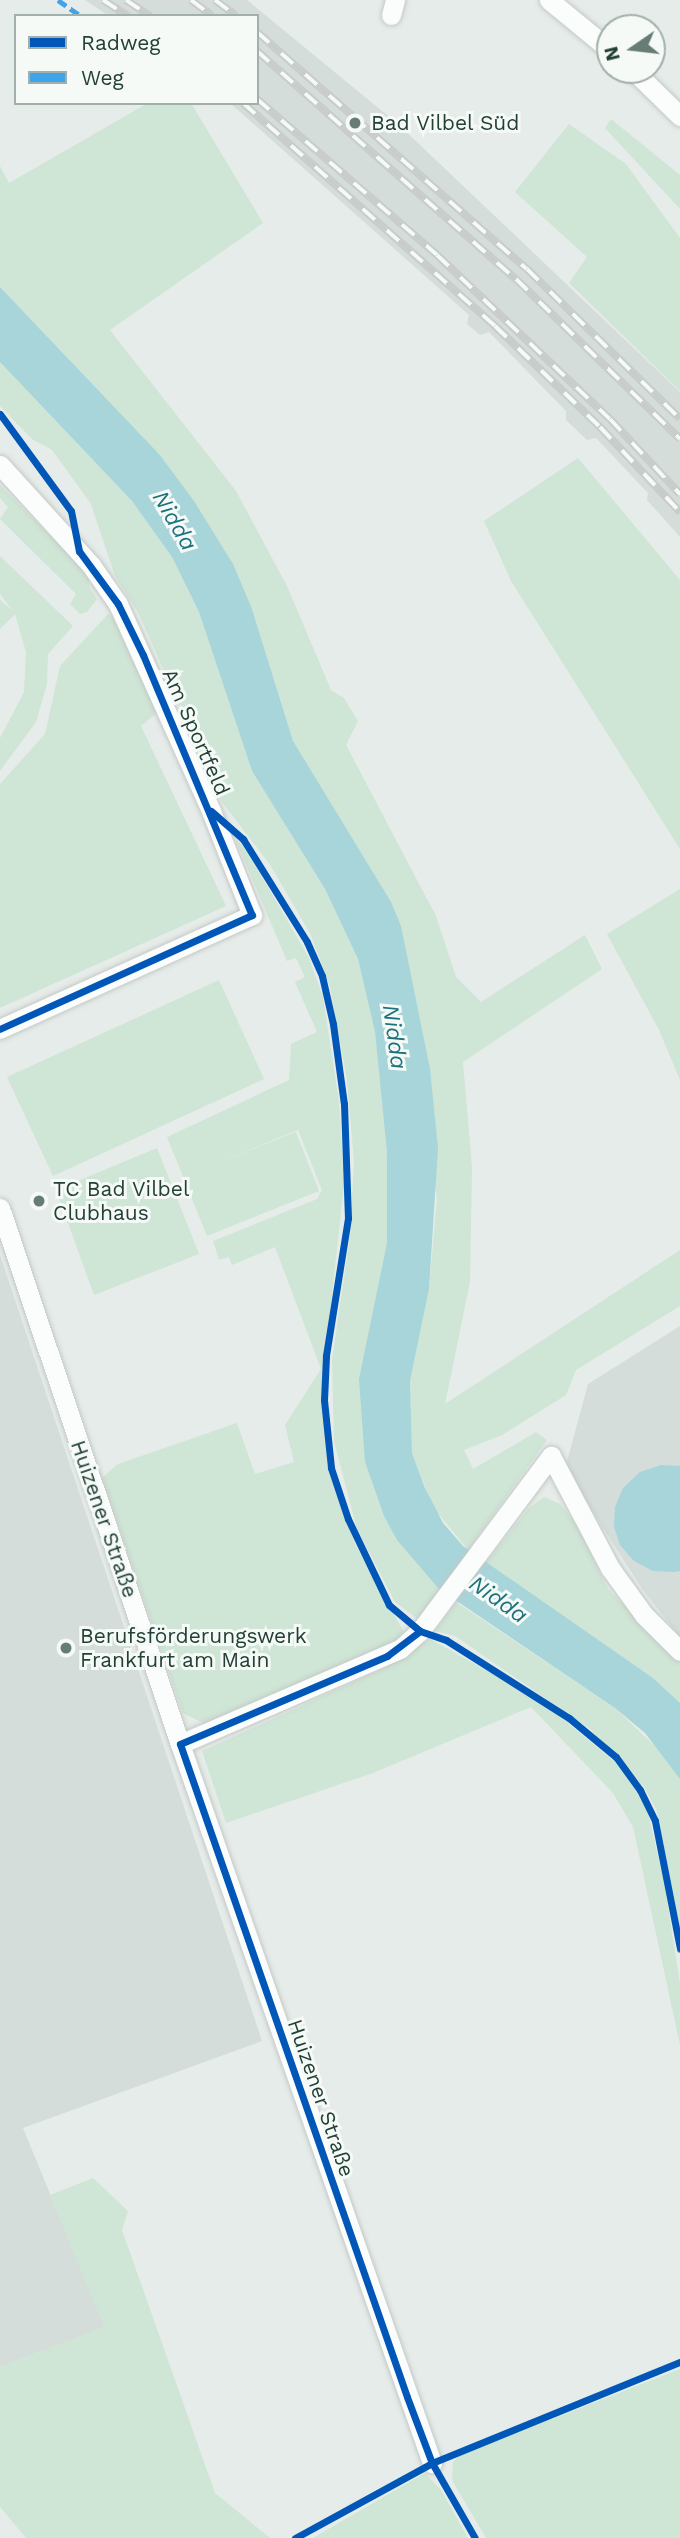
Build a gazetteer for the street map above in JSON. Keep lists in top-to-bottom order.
{
  "streets": {
    "street": ["Am Sportfeld", "Huizener Straße"]
  },
  "water": ["Nidda"],
  "places": ["Bad Vilbel Süd", "TC Bad Vilbel Clubhaus", "Berufsförderungswerk Frankfurt am Main"],
  "legend": ["Radweg", "Weg"],
  "north": "left"
}
